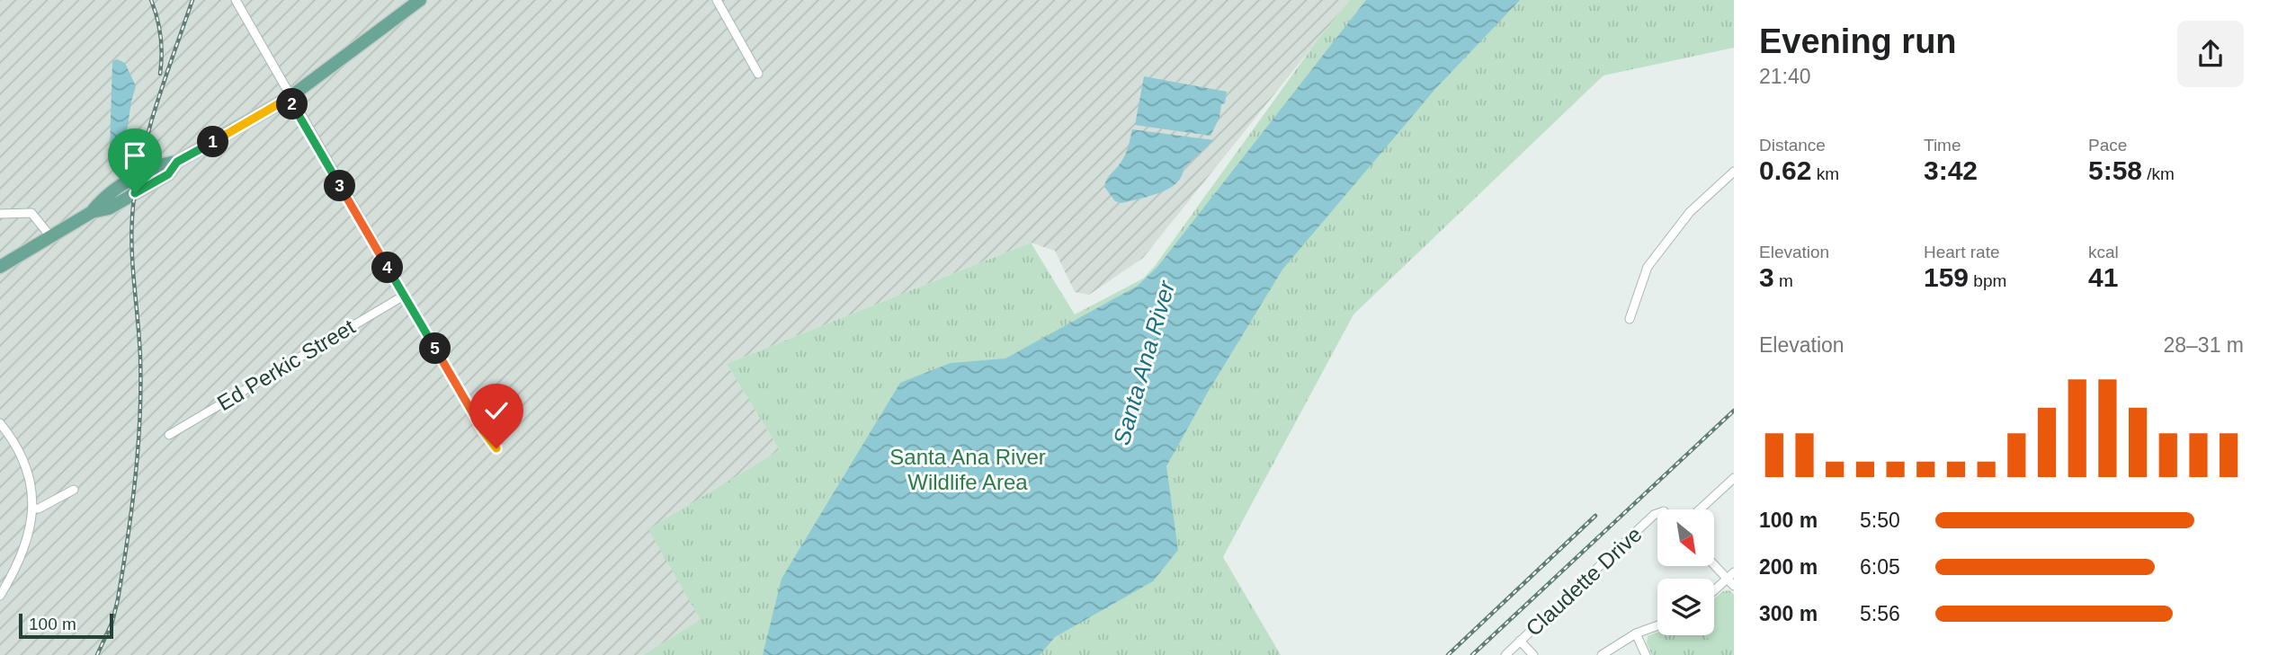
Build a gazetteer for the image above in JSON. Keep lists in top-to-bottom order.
{
  "streets": {
    "street": ["Ed Perkic Street", "Claudette Drive"]
  },
  "water": ["Santa Ana River"],
  "parks": ["Santa Ana River Wildlife Area"],
  "scale_bar": "100 m",
  "north": "bottom right",
  "page": {
    "heading": ["Evening run", "21:40"],
    "pins": [
      "2",
      "1",
      "3",
      "4",
      "5"
    ],
    "stats": [
      ["Distance", "0.62 km"],
      ["Time", "3:42"],
      ["Pace", "5:58 /km"],
      ["Elevation", "3 m"],
      ["Heart rate", "159 bpm"],
      ["kcal", "41"]
    ],
    "chart": ["Elevation", "28–31 m"],
    "list": [
      {
        "name": "100 m",
        "note": "5:50"
      },
      {
        "name": "200 m",
        "note": "6:05"
      },
      {
        "name": "300 m",
        "note": "5:56"
      }
    ],
    "scale": "100 m"
  }
}
